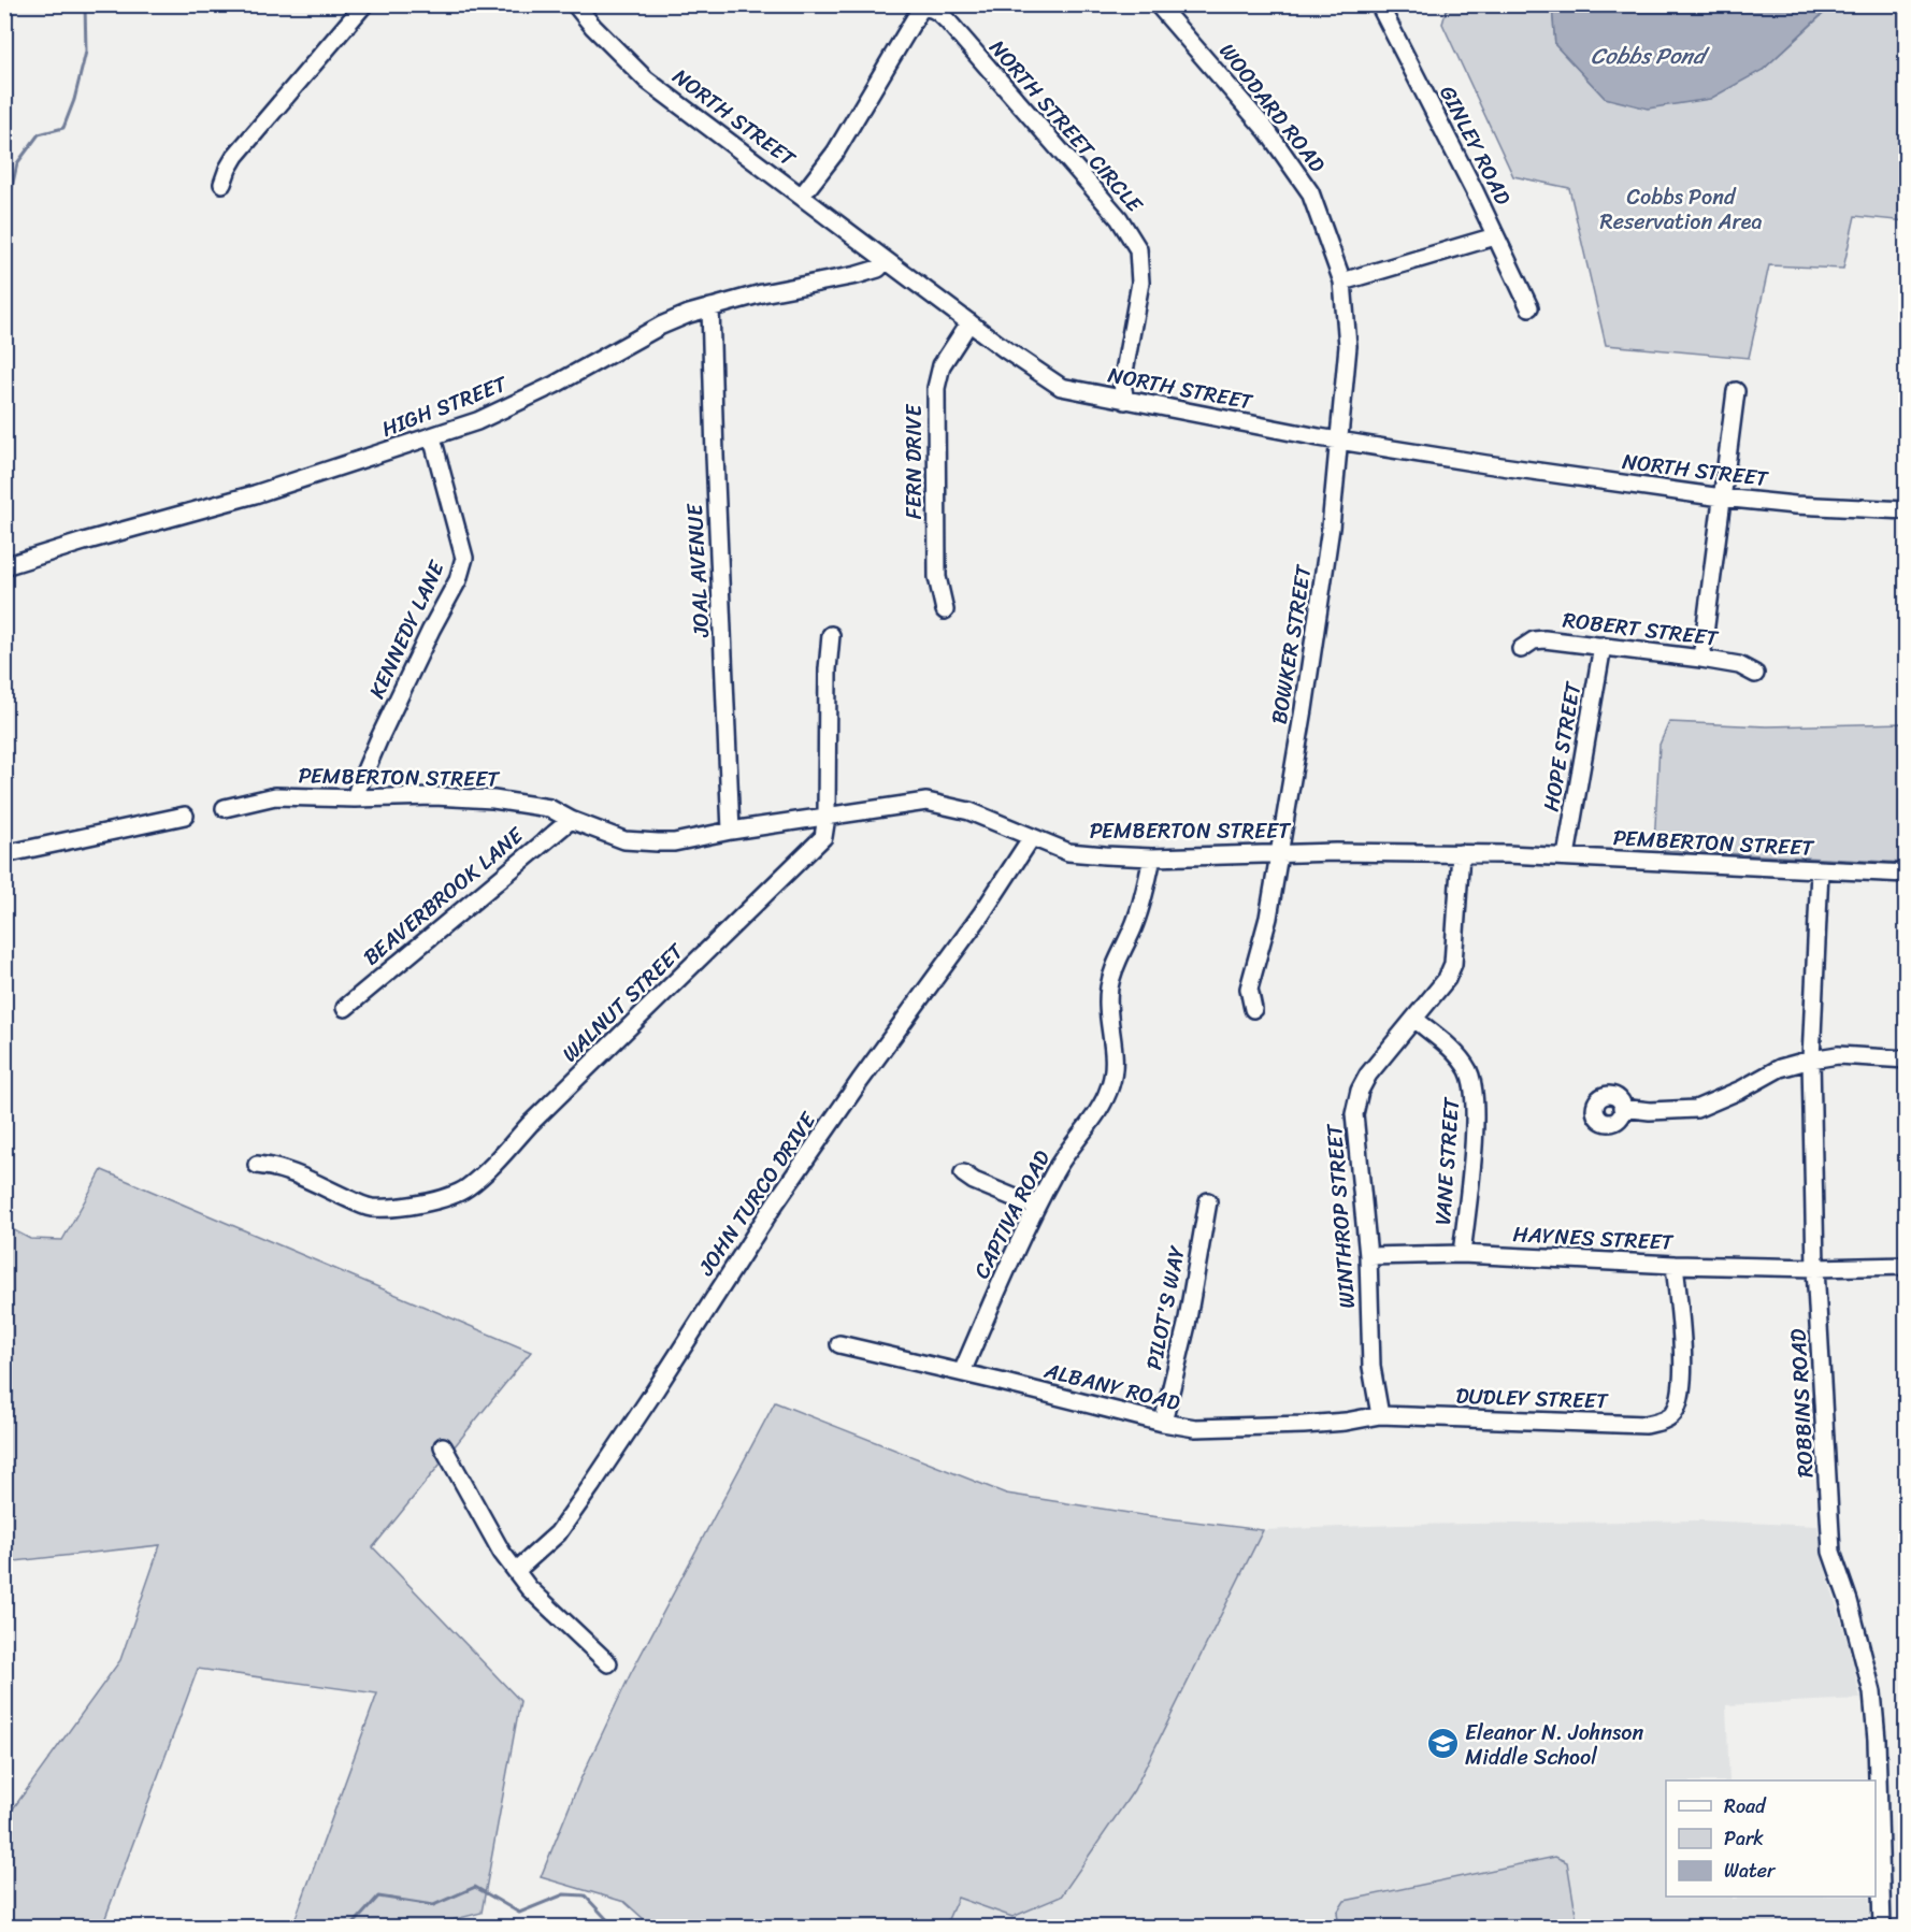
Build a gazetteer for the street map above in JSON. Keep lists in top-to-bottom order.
{
  "streets": {
    "street": [
      "WOODARD ROAD",
      "NORTH STREET",
      "NORTH STREET CIRCLE",
      "GINLEY ROAD",
      "HIGH STREET",
      "FERN DRIVE",
      "JOAL AVENUE",
      "ROBERT STREET",
      "KENNEDY LANE",
      "BOWKER STREET",
      "HOPE STREET",
      "PEMBERTON STREET",
      "BEAVERBROOK LANE",
      "WALNUT STREET",
      "VANE STREET",
      "JOHN TURCO DRIVE",
      "CAPTIVA ROAD",
      "WINTHROP STREET",
      "HAYNES STREET",
      "PILOT'S WAY",
      "ALBANY ROAD",
      "DUDLEY STREET",
      "ROBBINS ROAD"
    ]
  },
  "crossings": [
    ["WOODARD ROAD", "NORTH STREET"],
    ["WOODARD ROAD", "BOWKER STREET"],
    ["NORTH STREET", "NORTH STREET CIRCLE"],
    ["NORTH STREET", "HIGH STREET"],
    ["NORTH STREET", "FERN DRIVE"],
    ["NORTH STREET", "BOWKER STREET"],
    ["HIGH STREET", "JOAL AVENUE"],
    ["HIGH STREET", "KENNEDY LANE"],
    ["JOAL AVENUE", "PEMBERTON STREET"],
    ["ROBERT STREET", "HOPE STREET"],
    ["KENNEDY LANE", "PEMBERTON STREET"],
    ["BOWKER STREET", "PEMBERTON STREET"],
    ["HOPE STREET", "PEMBERTON STREET"],
    ["PEMBERTON STREET", "BEAVERBROOK LANE"],
    ["PEMBERTON STREET", "WALNUT STREET"],
    ["PEMBERTON STREET", "JOHN TURCO DRIVE"],
    ["PEMBERTON STREET", "CAPTIVA ROAD"],
    ["PEMBERTON STREET", "WINTHROP STREET"],
    ["PEMBERTON STREET", "ROBBINS ROAD"],
    ["VANE STREET", "WINTHROP STREET"],
    ["VANE STREET", "HAYNES STREET"],
    ["CAPTIVA ROAD", "ALBANY ROAD"],
    ["WINTHROP STREET", "HAYNES STREET"],
    ["WINTHROP STREET", "ALBANY ROAD"],
    ["WINTHROP STREET", "DUDLEY STREET"],
    ["HAYNES STREET", "DUDLEY STREET"],
    ["HAYNES STREET", "ROBBINS ROAD"],
    ["PILOT'S WAY", "ALBANY ROAD"],
    ["ALBANY ROAD", "DUDLEY STREET"]
  ],
  "water": ["Cobbs Pond"],
  "parks": ["Cobbs Pond Reservation Area"],
  "places": {
    "school or university": ["Eleanor N. Johnson Middle School"]
  },
  "legend": ["Road", "Park", "Water"]
}
